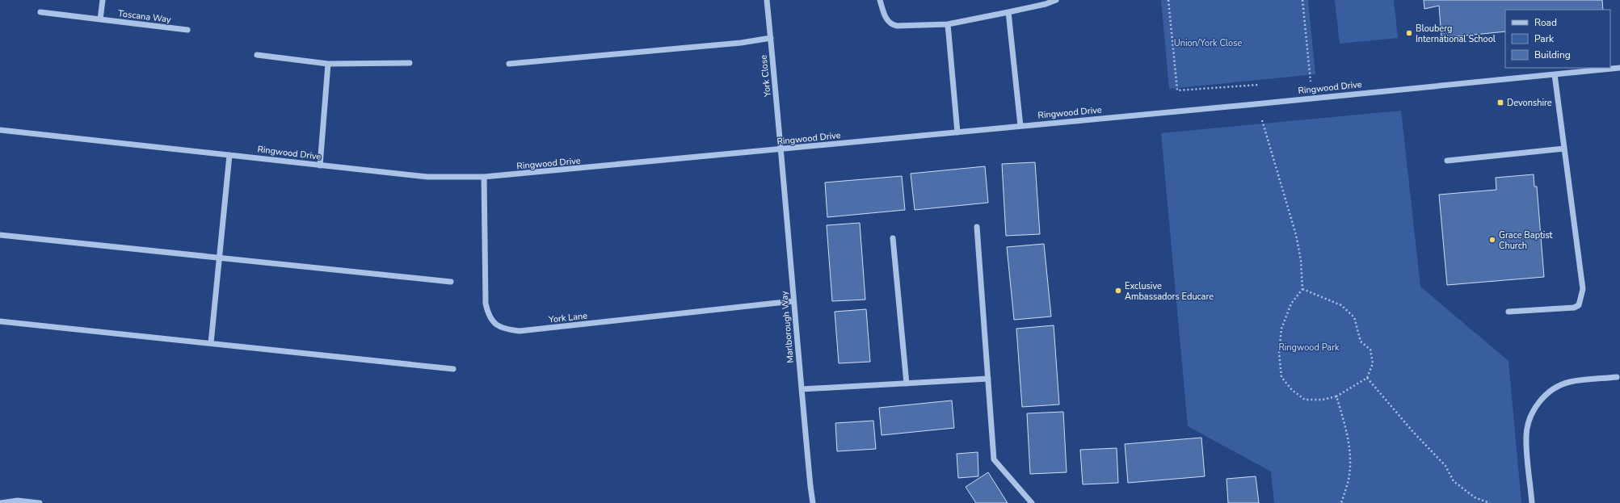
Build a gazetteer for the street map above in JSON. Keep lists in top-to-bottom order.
{
  "streets": {
    "street": [
      "Toscana Way",
      "York Close",
      "Ringwood Drive",
      "York Lane",
      "Marlborough Way"
    ]
  },
  "crossings": [
    ["York Close", "Ringwood Drive"],
    ["York Close", "Marlborough Way"],
    ["Ringwood Drive", "York Lane"],
    ["Ringwood Drive", "Marlborough Way"],
    ["York Lane", "Marlborough Way"]
  ],
  "parks": ["Union/York Close", "Ringwood Park"],
  "places": {
    "other": ["Blouberg International School", "Grace Baptist Church", "Exclusive Ambassadors Educare"],
    "transit": ["Devonshire"]
  },
  "legend": ["Road", "Park", "Building"]
}
